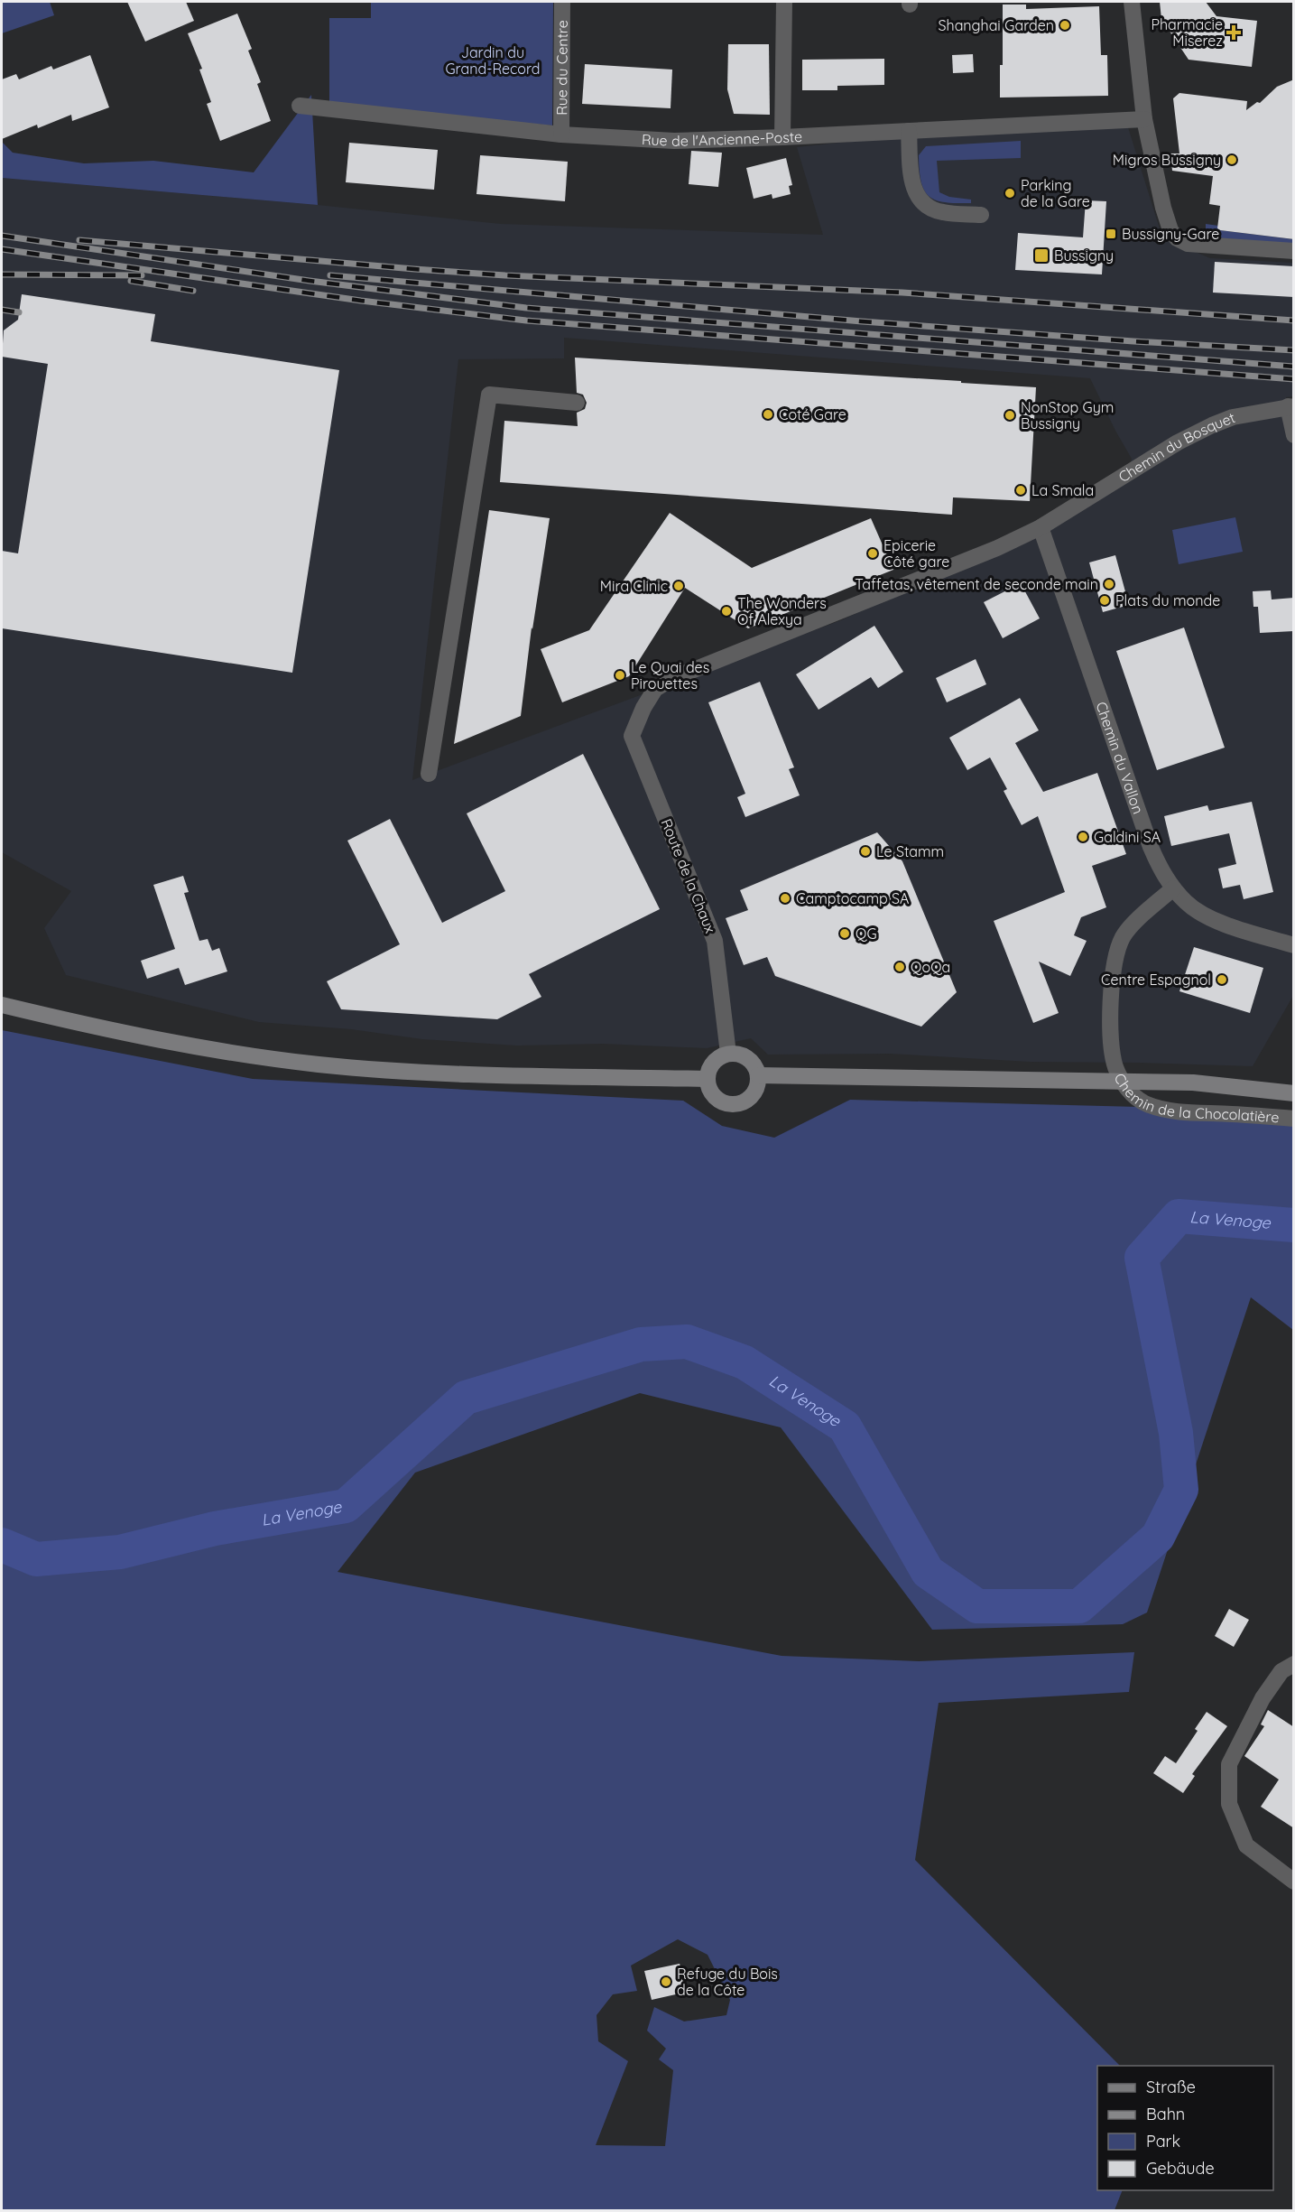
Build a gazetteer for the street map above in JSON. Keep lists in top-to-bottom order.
{
  "streets": {
    "street": [
      "Rue du Centre",
      "Rue de l'Ancienne-Poste",
      "Chemin du Bosquet",
      "Chemin du Vallon",
      "Route de la Chaux",
      "Chemin de la Chocolatière"
    ]
  },
  "crossings": [
    ["Rue du Centre", "Rue de l'Ancienne-Poste"],
    ["Chemin du Bosquet", "Chemin du Vallon"],
    ["Chemin du Bosquet", "Route de la Chaux"],
    ["Chemin du Vallon", "Chemin de la Chocolatière"]
  ],
  "water": ["La Venoge"],
  "parks": ["Jardin du Grand-Record"],
  "places": {
    "other": [
      "Shanghai Garden",
      "Migros Bussigny",
      "Parking de la Gare",
      "Coté Gare",
      "NonStop Gym Bussigny",
      "La Smala",
      "Epicerie Côté gare",
      "Taffetas, vêtement de seconde main",
      "Mira Clinic",
      "Plats du monde",
      "The Wonders Of Alexya",
      "Le Quai des Pirouettes",
      "Galdini SA",
      "Le Stamm",
      "Camptocamp SA",
      "QG",
      "QoQa",
      "Centre Espagnol",
      "Refuge du Bois de la Côte"
    ],
    "health": ["Pharmacie Miserez"],
    "transit": ["Bussigny-Gare", "Bussigny"]
  },
  "legend": [
    "Straße",
    "Bahn",
    "Park",
    "Gebäude"
  ]
}
